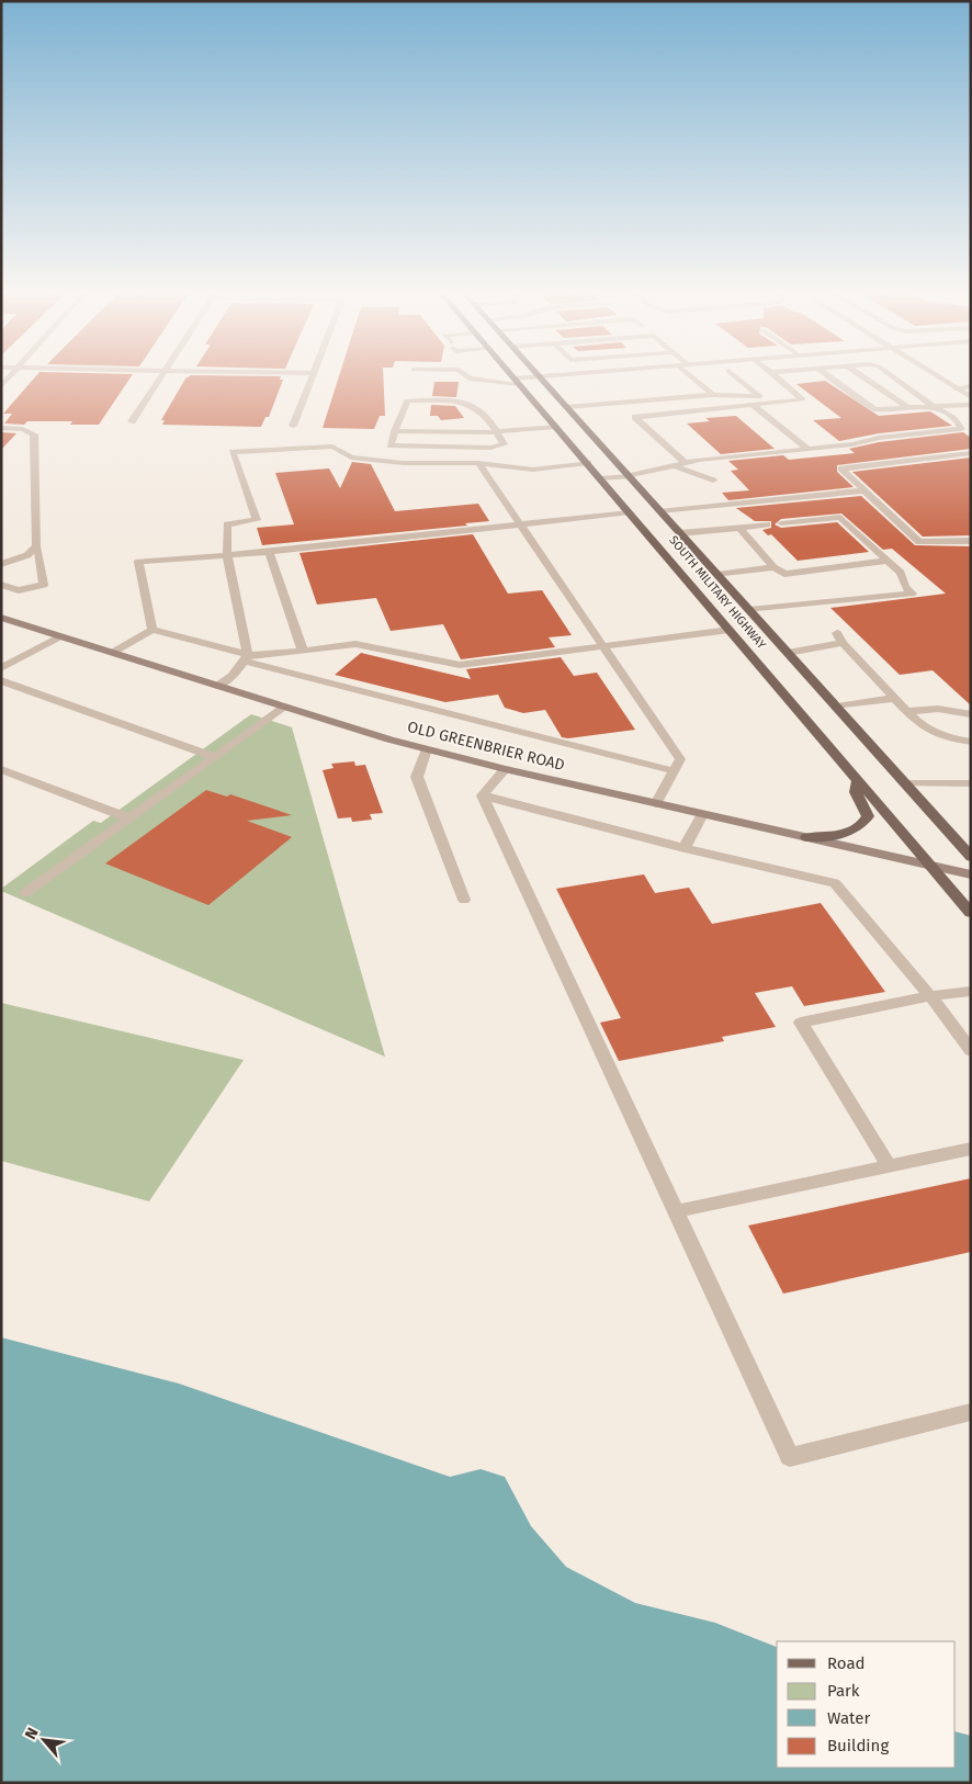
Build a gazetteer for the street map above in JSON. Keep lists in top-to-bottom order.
{
  "streets": {
    "main road": ["SOUTH MILITARY HIGHWAY"],
    "street": ["OLD GREENBRIER ROAD"]
  },
  "crossings": [
    ["SOUTH MILITARY HIGHWAY", "OLD GREENBRIER ROAD"]
  ],
  "legend": [
    "Road",
    "Park",
    "Water",
    "Building"
  ],
  "north": "top left"
}
